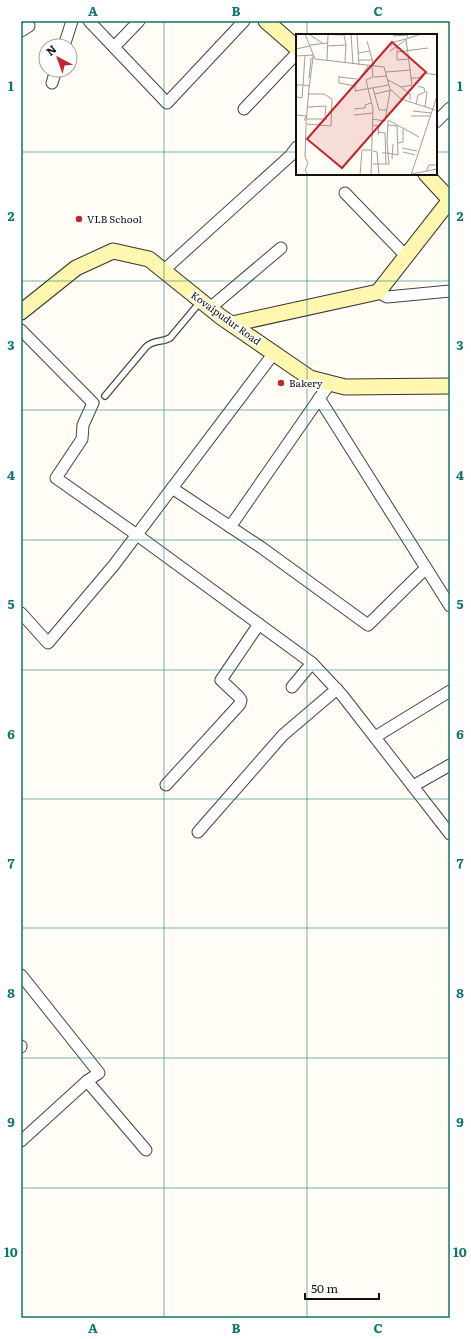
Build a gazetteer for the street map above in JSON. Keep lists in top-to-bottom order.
{
  "streets": {
    "main road": ["Kovaipudur Road"]
  },
  "places": ["VLB School", "Bakery"],
  "scale_bar": "50 m",
  "north": "top left",
  "grid": {
    "columns": ["A", "B", "C"],
    "rows": [
      "1",
      "2",
      "3",
      "4",
      "5",
      "6",
      "7",
      "8",
      "9",
      "10"
    ]
  }
}
